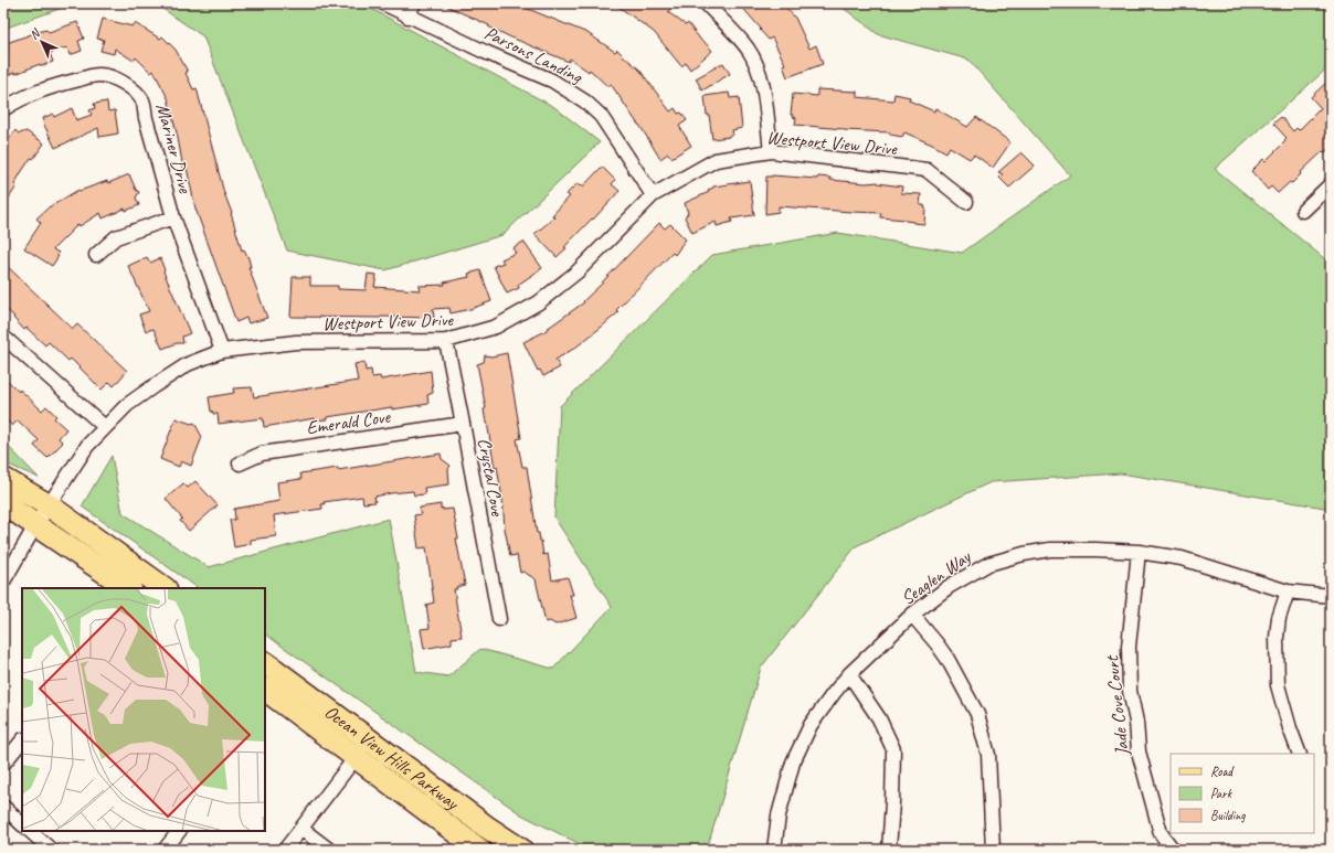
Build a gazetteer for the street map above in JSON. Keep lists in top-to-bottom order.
{
  "streets": {
    "main road": ["Ocean View Hills Parkway"],
    "street": [
      "Parsons Landing",
      "Westport View Drive",
      "Mariner Drive",
      "Emerald Cove",
      "Crystal Cove",
      "Seaglen Way",
      "Jade Cove Court"
    ]
  },
  "crossings": [
    ["Parsons Landing", "Westport View Drive"],
    ["Westport View Drive", "Mariner Drive"],
    ["Westport View Drive", "Crystal Cove"],
    ["Emerald Cove", "Crystal Cove"],
    ["Seaglen Way", "Jade Cove Court"]
  ],
  "legend": ["Road", "Park", "Building"],
  "north": "top left"
}
